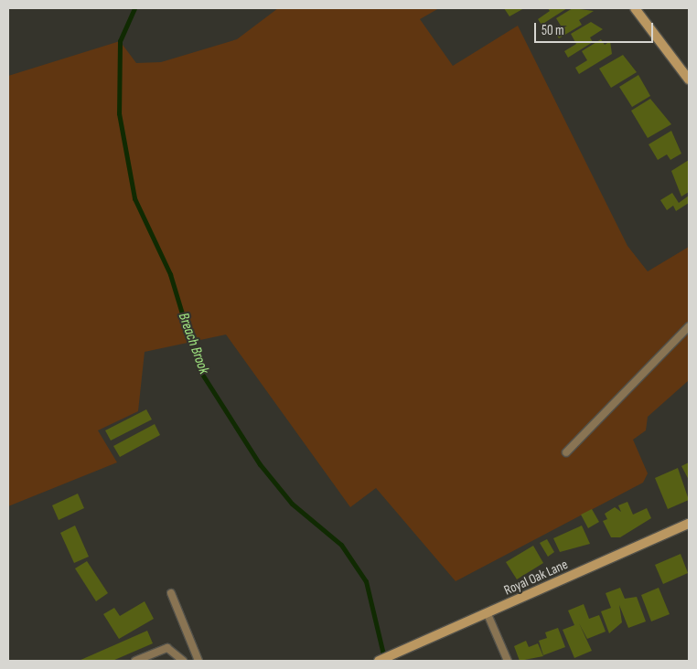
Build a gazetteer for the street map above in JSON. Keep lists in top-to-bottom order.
{
  "streets": {
    "street": ["Royal Oak Lane"]
  },
  "water": ["Breach Brook"],
  "scale_bar": "50 m"
}
